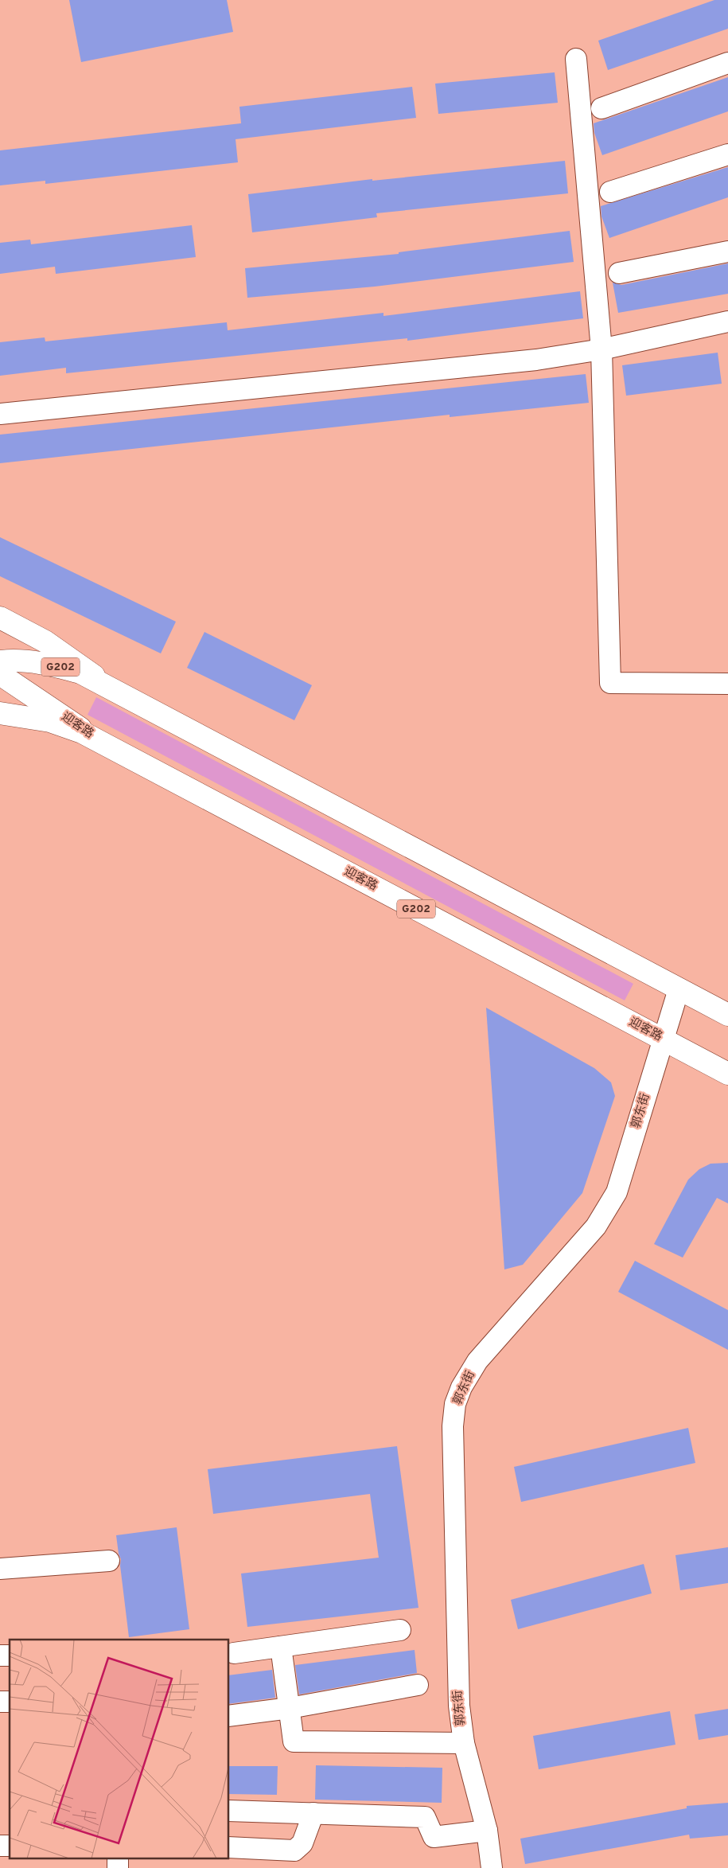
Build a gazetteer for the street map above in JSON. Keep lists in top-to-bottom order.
{
  "streets": {
    "main road": ["G202", "迎客路"],
    "street": ["郭东街"]
  },
  "crossings": [
    ["G202", "迎客路"],
    ["G202", "郭东街"],
    ["迎客路", "郭东街"]
  ]
}
